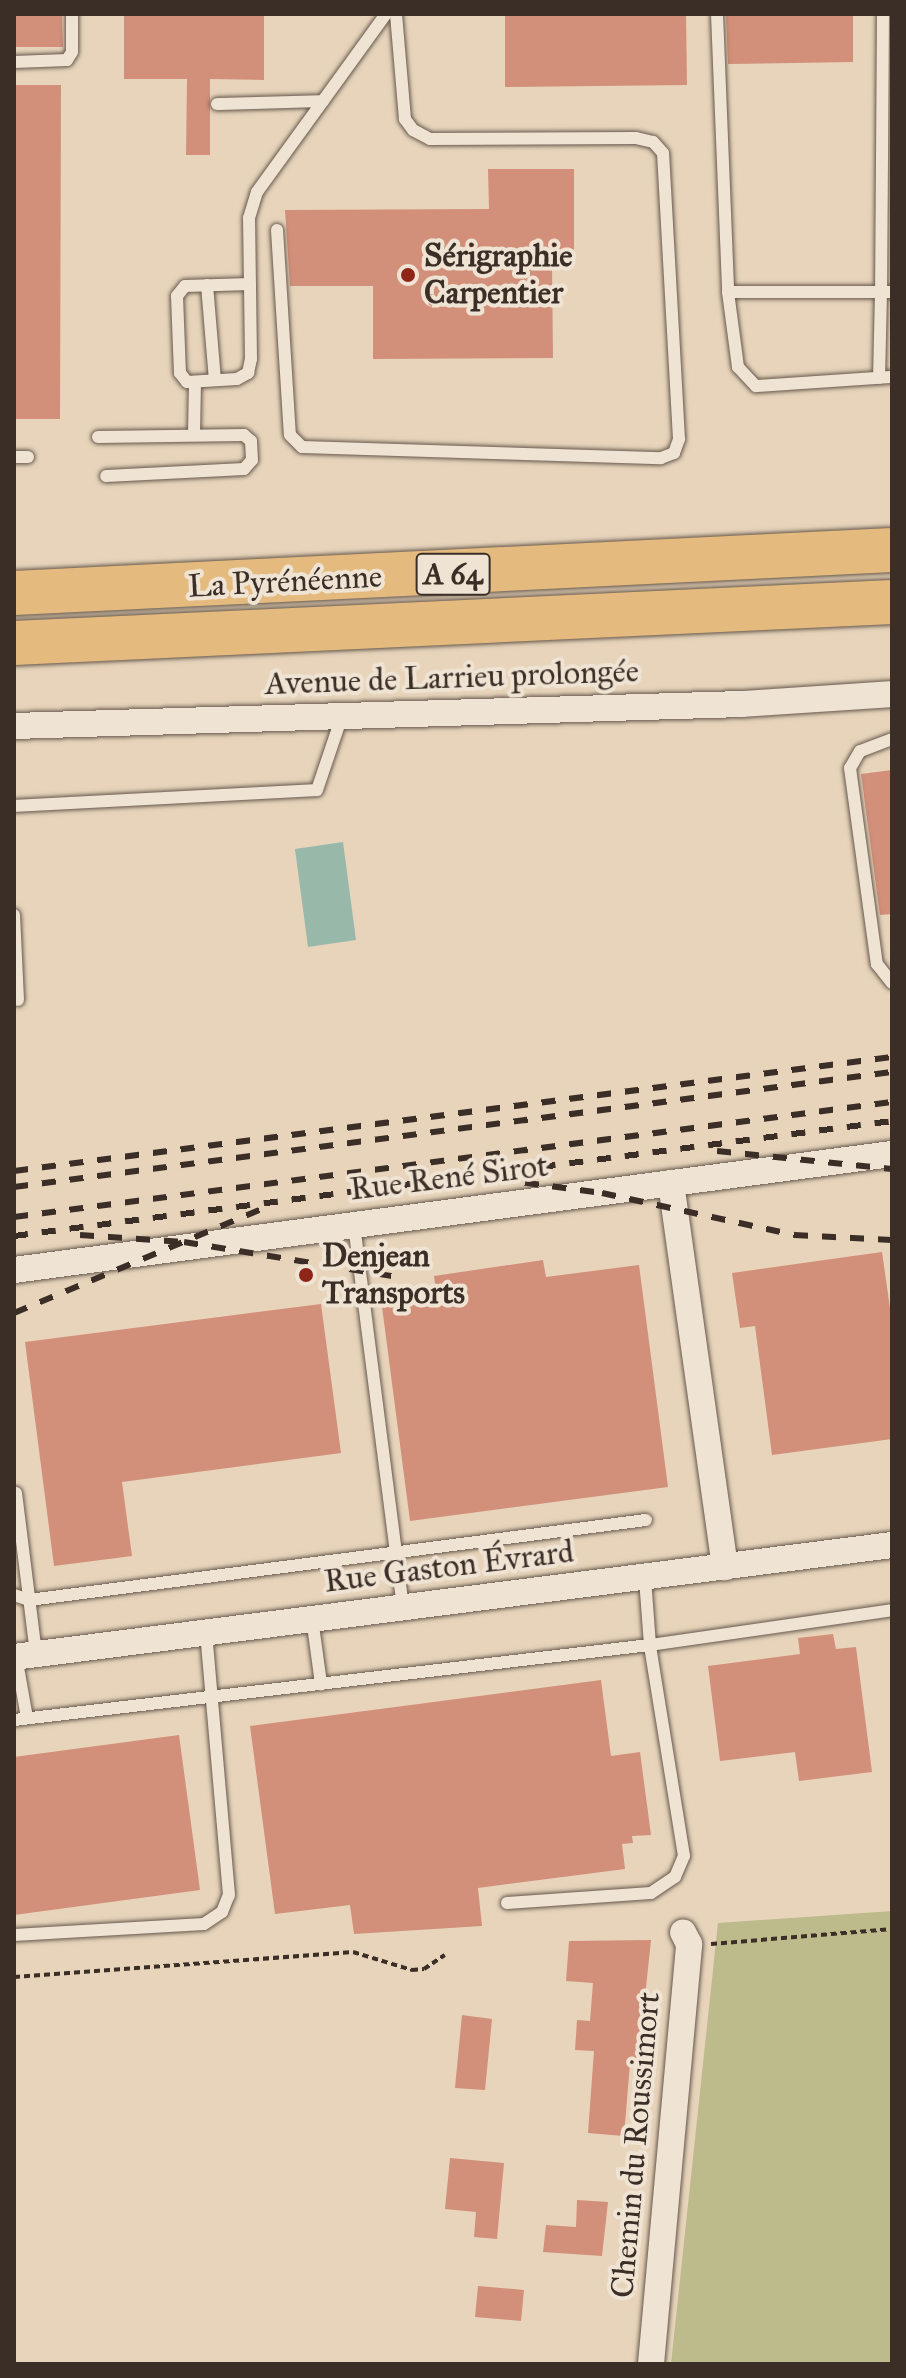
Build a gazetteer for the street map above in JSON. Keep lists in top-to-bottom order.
{
  "streets": {
    "highway": ["A 64", "La Pyrénéenne"],
    "street": [
      "Avenue de Larrieu prolongée",
      "Rue René Sirot",
      "Rue Gaston Évrard",
      "Chemin du Roussimort"
    ]
  },
  "places": ["Sérigraphie Carpentier", "Denjean Transports"]
}
